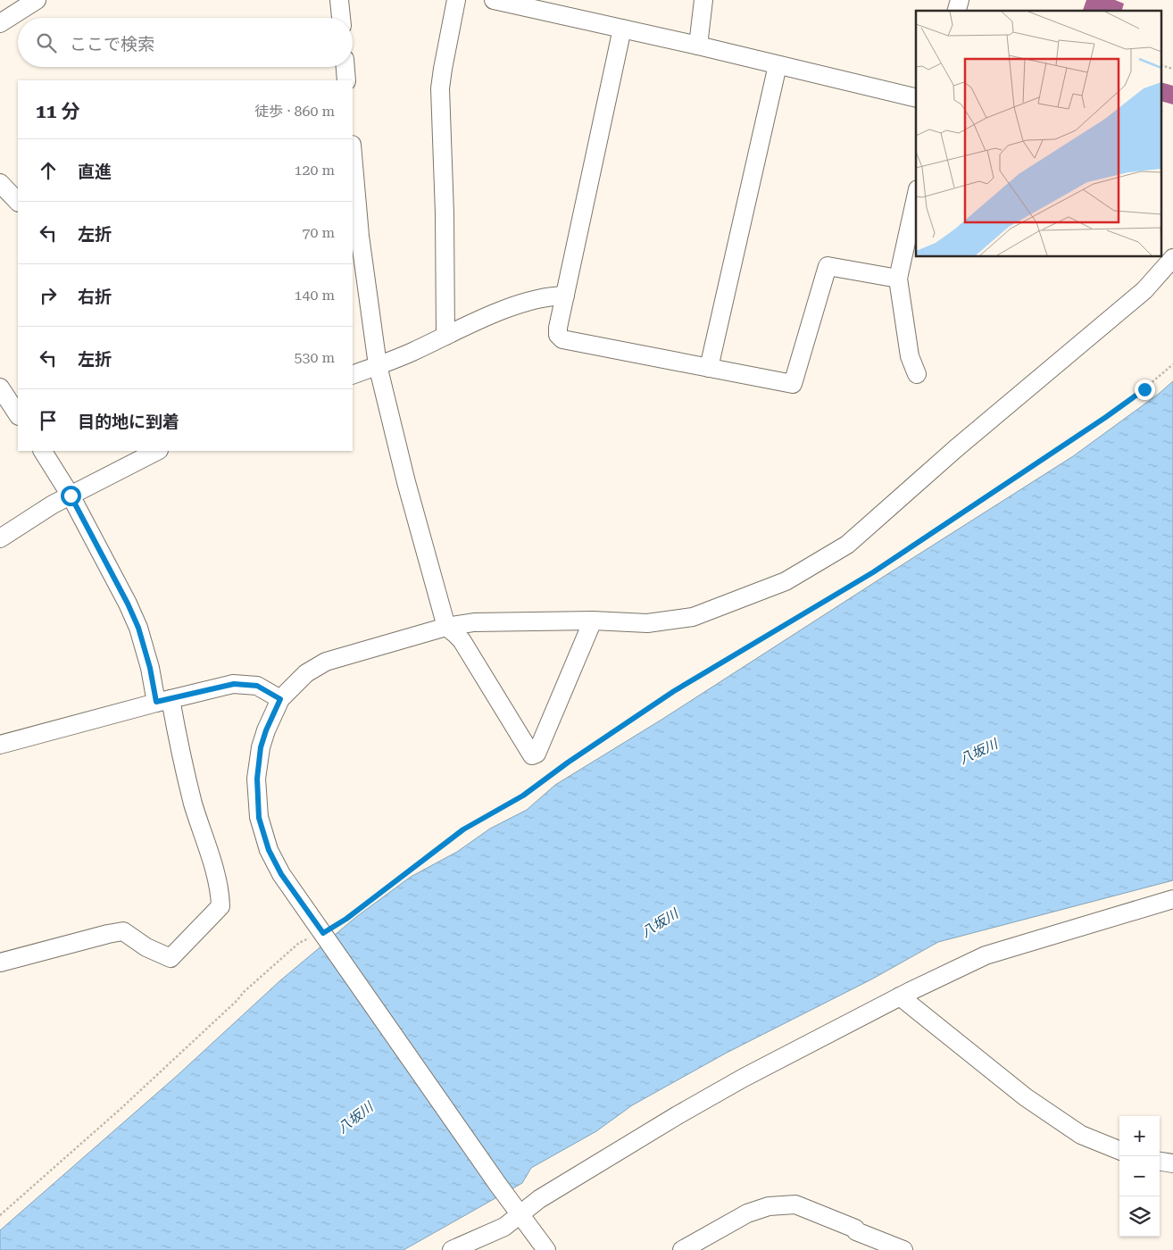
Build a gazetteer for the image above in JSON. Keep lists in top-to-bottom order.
{
  "water": ["八坂川"],
  "page": {
    "search": "ここで検索",
    "heading": ["11 分", "徒歩 · 860 m"],
    "list": [
      ["直進", "120 m"],
      ["左折", "70 m"],
      ["右折", "140 m"],
      ["左折", "530 m"],
      "目的地に到着"
    ],
    "map_buttons": ["+", "−"]
  }
}
